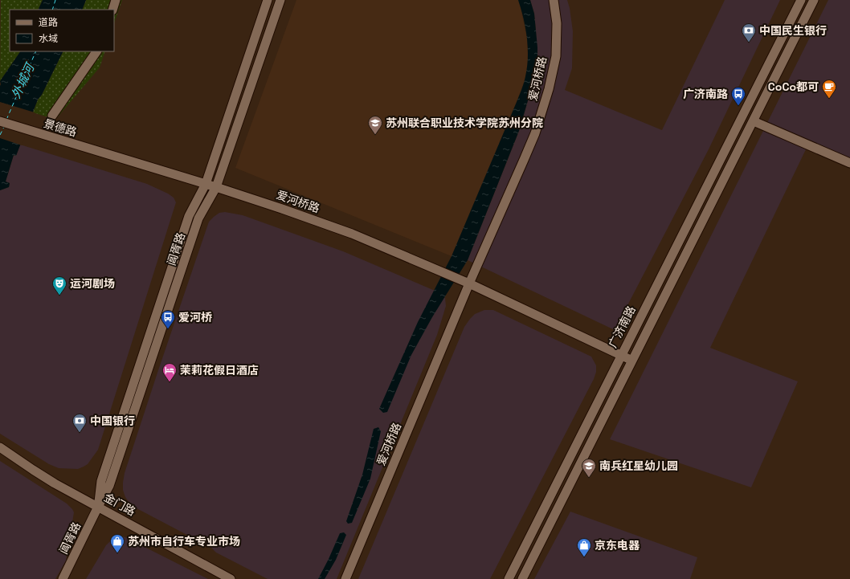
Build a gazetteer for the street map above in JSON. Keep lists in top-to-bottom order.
{
  "streets": {
    "main road": [
      "爱河桥路",
      "景德路",
      "阊胥路",
      "广济南路",
      "金门路"
    ]
  },
  "crossings": [
    ["爱河桥路", "景德路"],
    ["爱河桥路", "阊胥路"],
    ["爱河桥路", "广济南路"],
    ["阊胥路", "金门路"]
  ],
  "water": ["外城河"],
  "places": {
    "bank": ["中国民生银行", "中国银行"],
    "cafe": ["CoCo都可"],
    "bus stop": ["广济南路", "爱河桥"],
    "school or university": ["苏州联合职业技术学院苏州分院", "南兵红星幼儿园"],
    "theatre": ["运河剧场"],
    "hotel": ["茉莉花假日酒店"],
    "shop": ["苏州市自行车专业市场", "京东电器"]
  },
  "legend": ["道路", "水域"]
}
